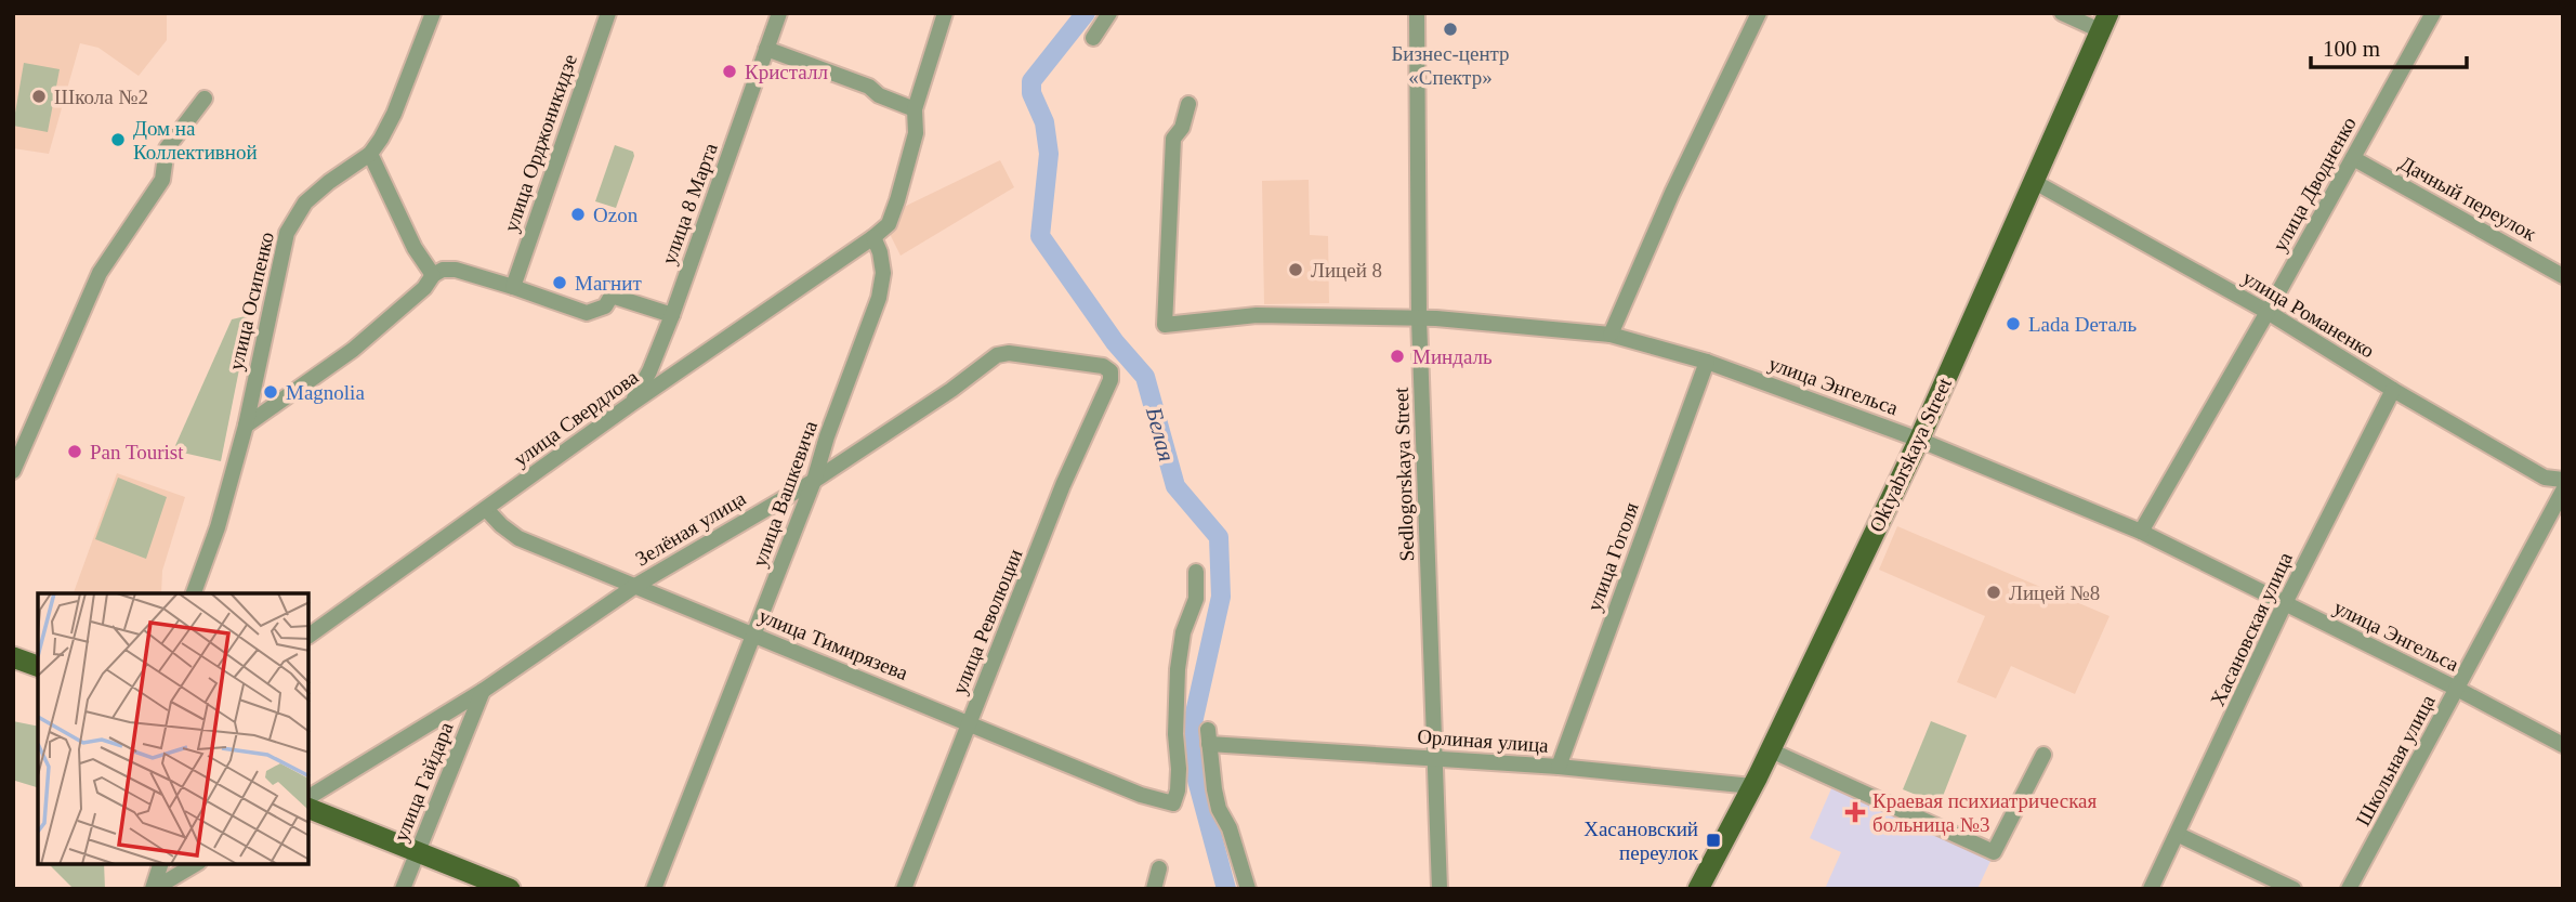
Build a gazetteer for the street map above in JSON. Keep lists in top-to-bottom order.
{
  "streets": {
    "main road": ["Oktyabrskaya Street"],
    "street": [
      "улица Орджоникидзе",
      "улица Дводненко",
      "Дачный переулок",
      "улица 8 Марта",
      "улица Осипенко",
      "улица Романенко",
      "улица Энгельса",
      "улица Свердлова",
      "Sedlogorskaya Street",
      "улица Вашкевича",
      "Зелёная улица",
      "улица Гоголя",
      "улица Революции",
      "Хасановская улица",
      "улица Тимирязева",
      "Орлиная улица",
      "Школьная улица",
      "улица Гайдара"
    ]
  },
  "crossings": [
    ["улица Дводненко", "Дачный переулок"],
    ["улица Дводненко", "улица Романенко"],
    ["улица Дводненко", "улица Энгельса"],
    ["улица 8 Марта", "улица Свердлова"],
    ["улица Романенко", "Oktyabrskaya Street"],
    ["улица Романенко", "Хасановская улица"],
    ["улица Энгельса", "Oktyabrskaya Street"],
    ["улица Энгельса", "Sedlogorskaya Street"],
    ["улица Энгельса", "улица Гоголя"],
    ["улица Энгельса", "Хасановская улица"],
    ["улица Энгельса", "Школьная улица"],
    ["улица Свердлова", "улица Вашкевича"],
    ["улица Свердлова", "улица Тимирязева"],
    ["Oktyabrskaya Street", "Орлиная улица"],
    ["Sedlogorskaya Street", "Орлиная улица"],
    ["улица Вашкевича", "Зелёная улица"],
    ["улица Вашкевича", "улица Тимирязева"],
    ["Зелёная улица", "улица Революции"],
    ["Зелёная улица", "улица Тимирязева"],
    ["Зелёная улица", "улица Гайдара"],
    ["улица Гоголя", "Орлиная улица"],
    ["улица Революции", "улица Тимирязева"]
  ],
  "water": ["Белая"],
  "places": {
    "other": [
      "Бизнес-центр «Спектр»",
      "Кристалл",
      "Школа №2",
      "Дом на Коллективной",
      "Ozon",
      "Лицей 8",
      "Магнит",
      "Lada Dеталь",
      "Миндаль",
      "Magnolia",
      "Pan Tourist",
      "Лицей №8"
    ],
    "health": ["Краевая психиатрическая больница №3"],
    "transit": ["Хасановский переулок"]
  },
  "scale_bar": "100 m"
}
